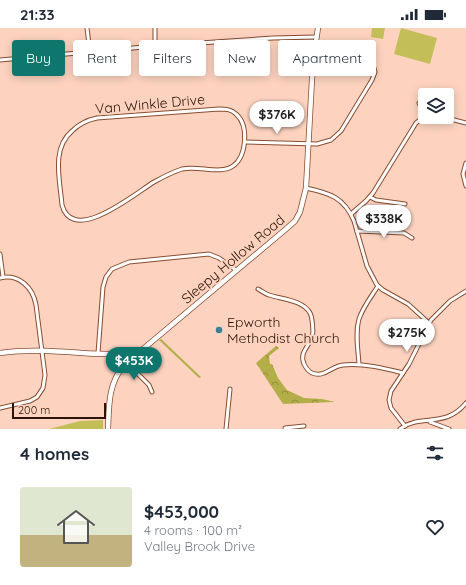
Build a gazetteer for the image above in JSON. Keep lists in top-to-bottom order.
{
  "streets": {
    "main road": ["Sleepy Hollow Road"],
    "street": ["Van Winkle Drive"]
  },
  "places": ["Epworth Methodist Church"],
  "scale_bar": "200 m",
  "page": {
    "status": "21:33",
    "chip": [
      "Buy",
      "Rent",
      "Filters",
      "New",
      "Apartment"
    ],
    "price": [
      "$376K",
      "$338K",
      "$275K",
      "$453K"
    ],
    "scale": "200 m",
    "heading": "4 homes",
    "list": [
      {
        "name": "$453,000",
        "note": "4 rooms · 100 m² · Valley Brook Drive"
      }
    ]
  }
}
